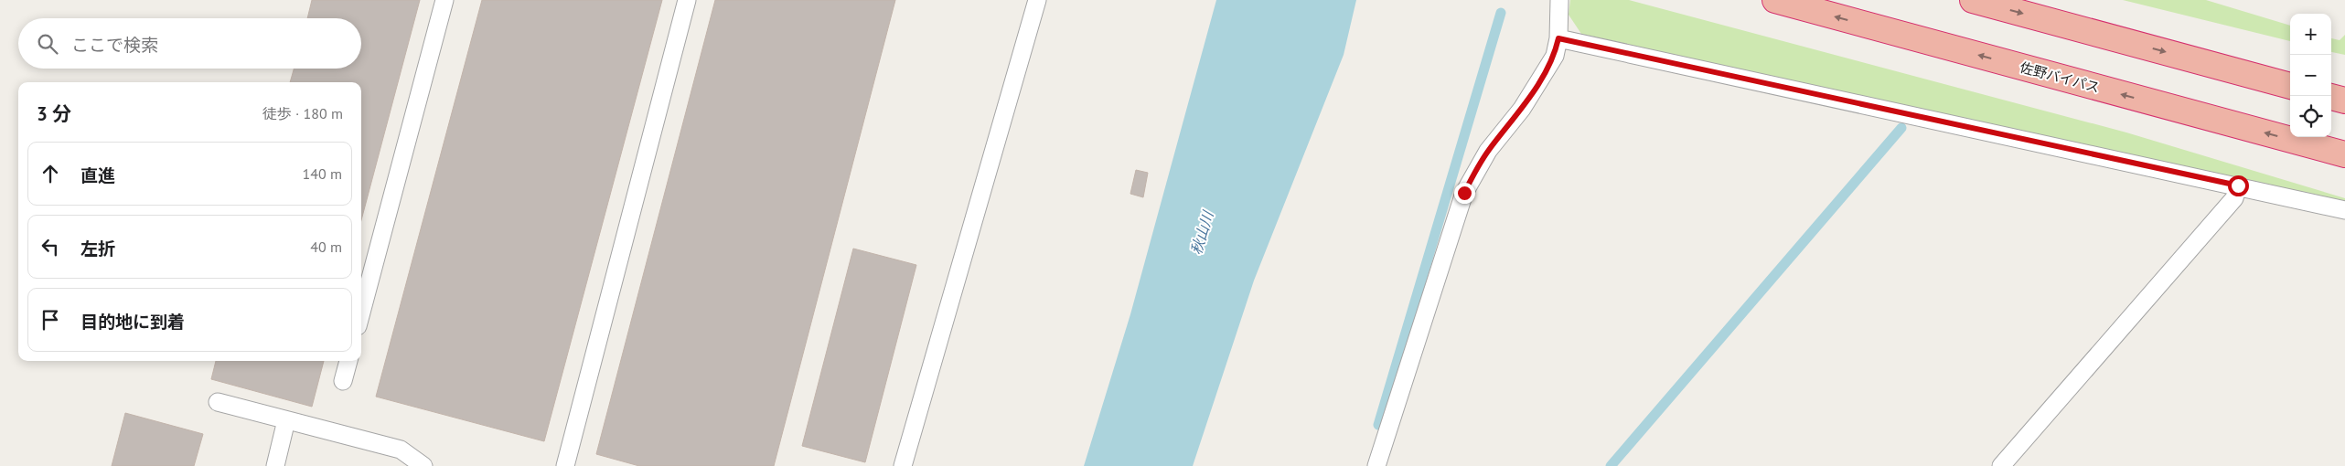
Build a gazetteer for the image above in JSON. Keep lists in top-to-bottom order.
{
  "streets": {
    "highway": ["佐野バイパス"]
  },
  "water": ["秋山川"],
  "page": {
    "map_buttons": ["+", "−"],
    "search": "ここで検索",
    "heading": ["3 分", "徒歩 · 180 m"],
    "list": [
      ["直進", "140 m"],
      ["左折", "40 m"],
      "目的地に到着"
    ]
  }
}
